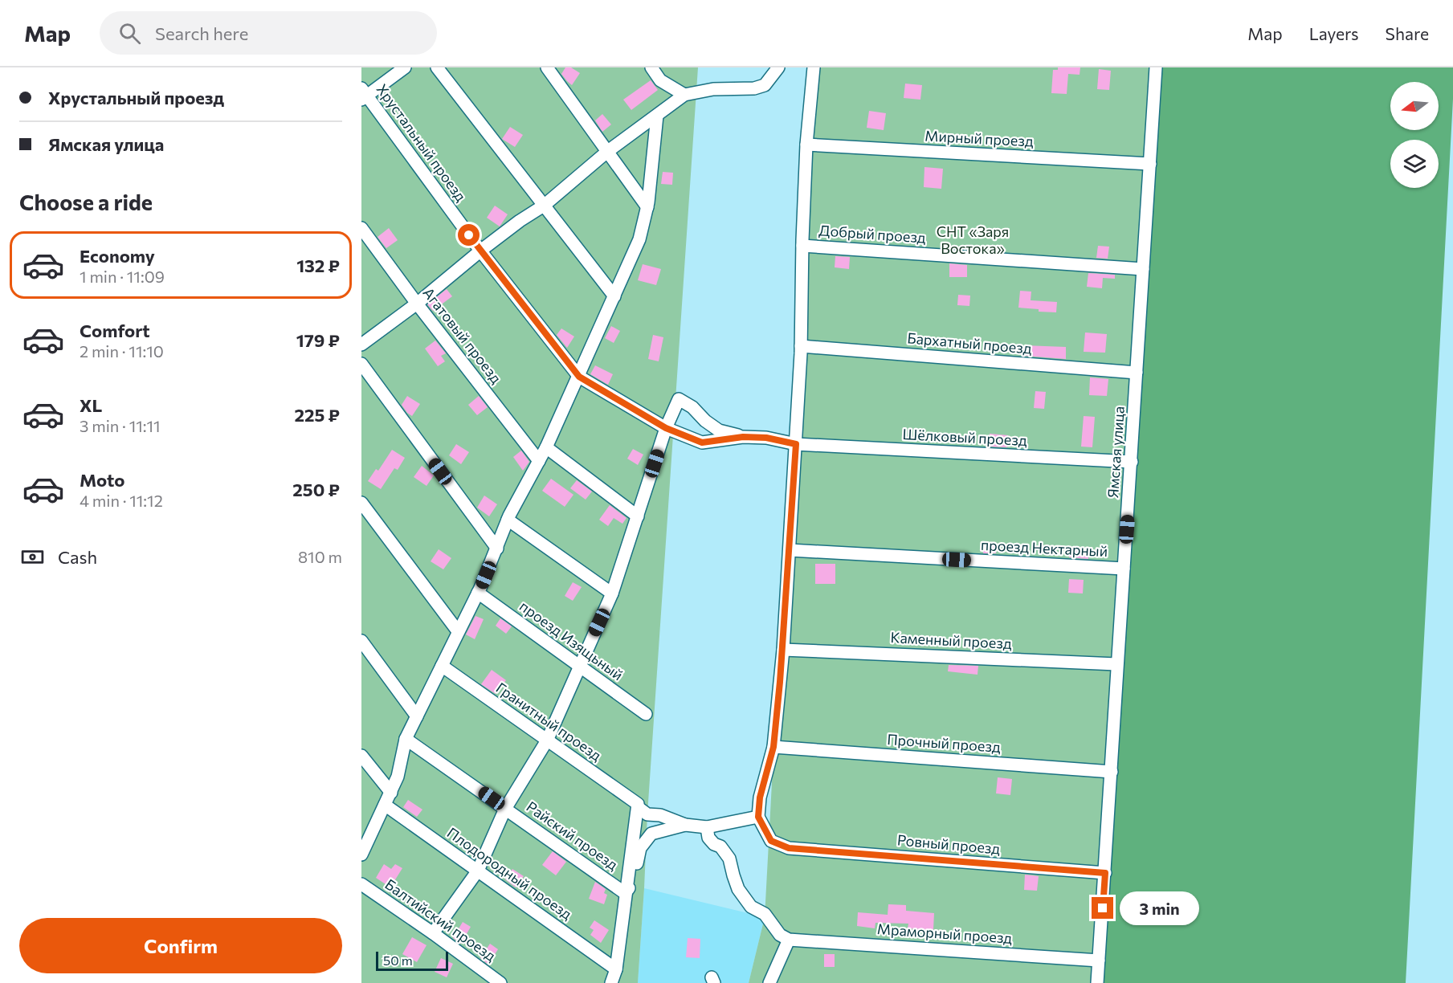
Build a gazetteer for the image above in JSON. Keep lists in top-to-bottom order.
{
  "streets": {
    "street": [
      "Мирный проезд",
      "Хрустальный проезд",
      "Добрый проезд",
      "Агатовый проезд",
      "Бархатный проезд",
      "Шёлковый проезд",
      "Ямская улица",
      "проезд Нектарный",
      "проезд Изящьный",
      "Каменный проезд",
      "Гранитный проезд",
      "Прочный проезд",
      "Райский проезд",
      "Ровный проезд",
      "Плодородный проезд",
      "Балтийский проезд",
      "Мраморный проезд"
    ]
  },
  "crossings": [
    ["Мирный проезд", "Ямская улица"],
    ["Добрый проезд", "Ямская улица"],
    ["Бархатный проезд", "Ямская улица"],
    ["Шёлковый проезд", "Ямская улица"],
    ["Ямская улица", "проезд Нектарный"],
    ["Ямская улица", "Каменный проезд"],
    ["Ямская улица", "Прочный проезд"],
    ["Ямская улица", "Ровный проезд"],
    ["Ямская улица", "Мраморный проезд"]
  ],
  "parks": ["СНТ «Заря Востока»"],
  "scale_bar": "50 m",
  "north": "left",
  "page": {
    "header": "Map",
    "search": "Search here",
    "nav": ["Map", "Layers", "Share"],
    "banner": ["Хрустальный проезд", "Ямская улица"],
    "heading": "Choose a ride",
    "list": [
      {
        "name": "Economy",
        "note": "1 min · 11:09",
        "value": "132 ₽"
      },
      {
        "name": "Comfort",
        "note": "2 min · 11:10",
        "value": "179 ₽"
      },
      {
        "name": "XL",
        "note": "3 min · 11:11",
        "value": "225 ₽"
      },
      {
        "name": "Moto",
        "note": "4 min · 11:12",
        "value": "250 ₽"
      }
    ],
    "pay": ["Cash", "810 m"],
    "bubble": "3 min",
    "buttons": "Confirm",
    "scale": "50 m"
  }
}
